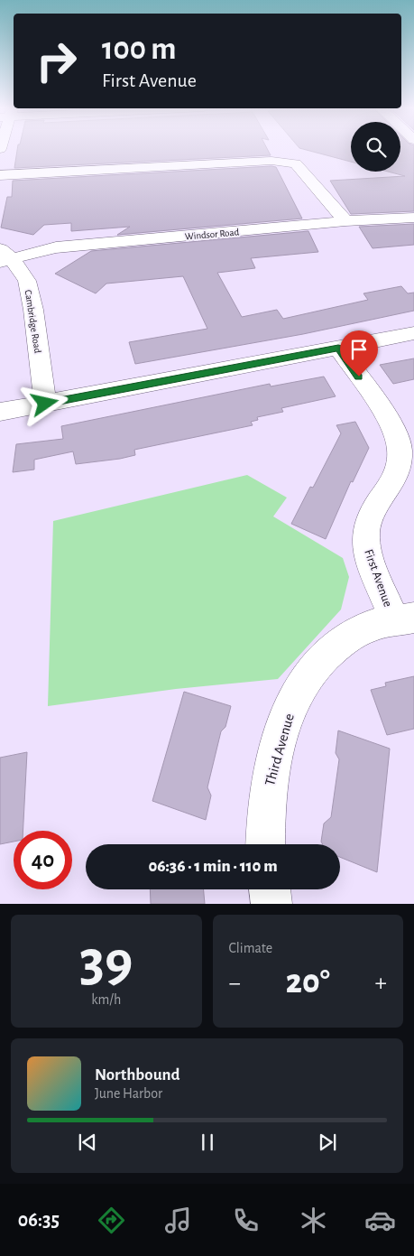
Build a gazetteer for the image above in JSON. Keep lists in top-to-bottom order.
{
  "streets": {
    "street": [
      "Windsor Road",
      "Cambridge Road",
      "First Avenue",
      "Third Avenue"
    ]
  },
  "crossings": [
    ["Windsor Road", "Cambridge Road"],
    ["First Avenue", "Third Avenue"]
  ],
  "page": {
    "turn": ["100 m", "First Avenue"],
    "limit": "40",
    "trip": "06:36 · 1 min · 110 m",
    "tile": [
      ["39", "km/h"],
      "Climate"
    ],
    "heat": ["−", "20°", "+"],
    "song": ["Northbound", "June Harbor"],
    "tabs": "06:35"
  }
}
